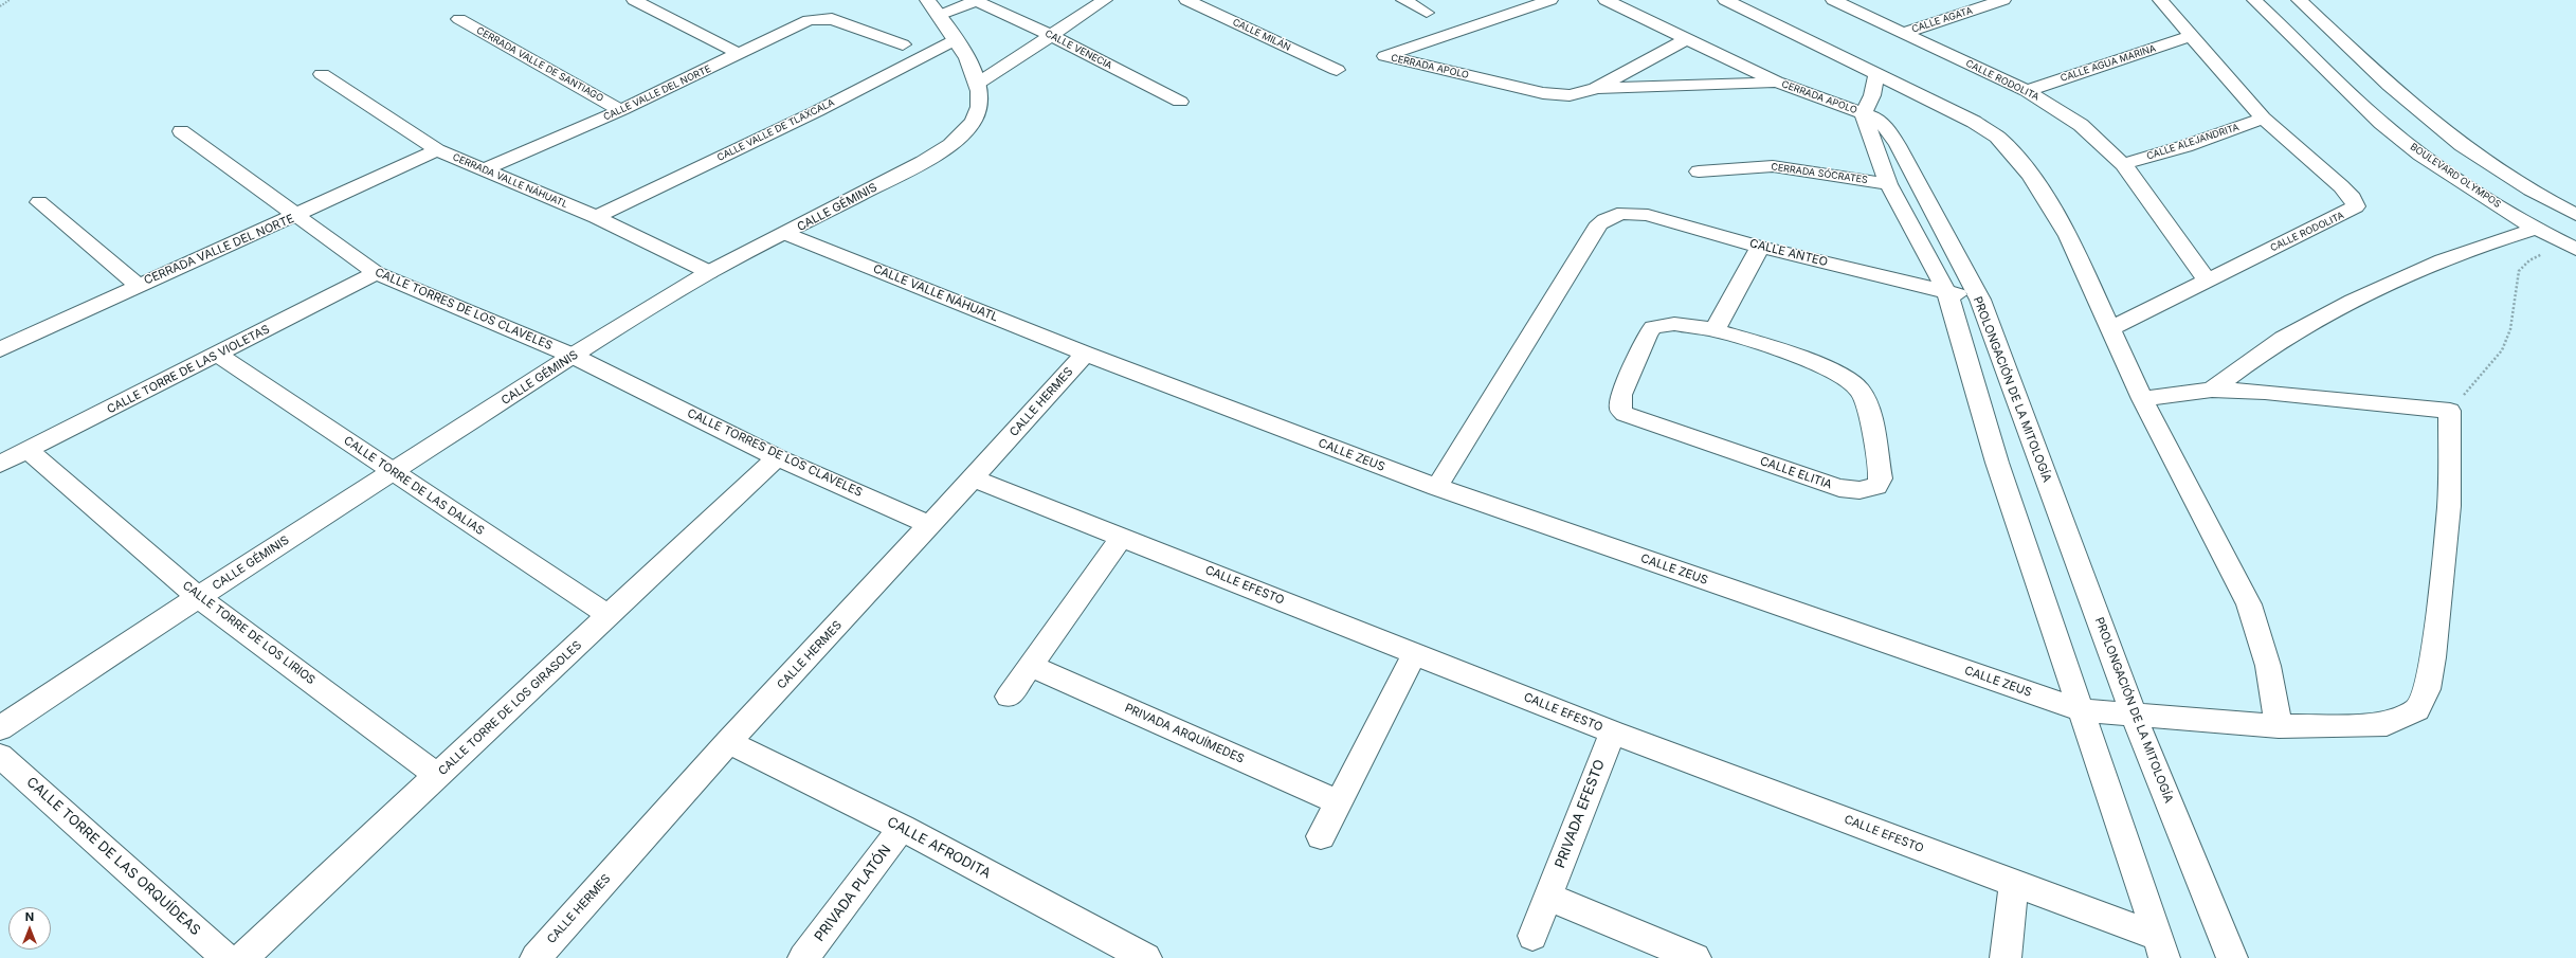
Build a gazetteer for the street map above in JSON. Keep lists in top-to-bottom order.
{
  "streets": {
    "street": [
      "CALLE AGATA",
      "CALLE MILÁN",
      "CALLE VENECIA",
      "CALLE AGUA MARINA",
      "CERRADA VALLE DE SANTIAGO",
      "CERRADA APOLO",
      "CALLE RODOLITA",
      "CALLE VALLE DEL NORTE",
      "CALLE VALLE DE TLAXCALA",
      "CALLE ALEJANDRITA",
      "CERRADA SÓCRATES",
      "BOULEVARD OLYMPOS",
      "CERRADA VALLE NÁHUATL",
      "CALLE GÉMINIS",
      "CERRADA VALLE DEL NORTE",
      "CALLE ANTEO",
      "CALLE VALLE NÁHUATL",
      "CALLE TORRES DE LOS CLAVELES",
      "CALLE TORRE DE LAS VIOLETAS",
      "PROLONGACIÓN DE LA MITOLOGÍA",
      "CALLE HERMES",
      "CALLE ZEUS",
      "CALLE ELITIA",
      "CALLE TORRE DE LAS DALIAS",
      "CALLE EFESTO",
      "CALLE TORRE DE LOS LIRIOS",
      "CALLE TORRE DE LOS GIRASOLES",
      "PRIVADA ARQUÍMEDES",
      "PRIVADA EFESTO",
      "CALLE AFRODITA",
      "CALLE TORRE DE LAS ORQUÍDEAS",
      "PRIVADA PLATÓN"
    ]
  },
  "crossings": [
    ["CALLE AGATA", "CALLE RODOLITA"],
    ["CALLE AGUA MARINA", "CALLE RODOLITA"],
    ["CERRADA VALLE DE SANTIAGO", "CALLE VALLE DEL NORTE"],
    ["CERRADA APOLO", "PROLONGACIÓN DE LA MITOLOGÍA"],
    ["CALLE RODOLITA", "CALLE ALEJANDRITA"],
    ["CALLE VALLE DEL NORTE", "CERRADA VALLE NÁHUATL"],
    ["CALLE VALLE DE TLAXCALA", "CERRADA VALLE NÁHUATL"],
    ["CALLE VALLE DE TLAXCALA", "CALLE GÉMINIS"],
    ["CERRADA VALLE NÁHUATL", "CALLE GÉMINIS"],
    ["CERRADA VALLE NÁHUATL", "CERRADA VALLE DEL NORTE"],
    ["CALLE GÉMINIS", "CALLE VALLE NÁHUATL"],
    ["CALLE GÉMINIS", "CALLE TORRES DE LOS CLAVELES"],
    ["CALLE GÉMINIS", "CALLE TORRE DE LAS DALIAS"],
    ["CALLE GÉMINIS", "CALLE TORRE DE LOS LIRIOS"],
    ["CERRADA VALLE DEL NORTE", "CALLE TORRES DE LOS CLAVELES"],
    ["CALLE ANTEO", "PROLONGACIÓN DE LA MITOLOGÍA"],
    ["CALLE ANTEO", "CALLE ZEUS"],
    ["CALLE VALLE NÁHUATL", "CALLE HERMES"],
    ["CALLE VALLE NÁHUATL", "CALLE ZEUS"],
    ["CALLE TORRES DE LOS CLAVELES", "CALLE TORRE DE LAS VIOLETAS"],
    ["CALLE TORRES DE LOS CLAVELES", "CALLE HERMES"],
    ["CALLE TORRES DE LOS CLAVELES", "CALLE TORRE DE LOS GIRASOLES"],
    ["CALLE TORRE DE LAS VIOLETAS", "CALLE TORRE DE LAS DALIAS"],
    ["CALLE TORRE DE LAS VIOLETAS", "CALLE TORRE DE LOS LIRIOS"],
    ["PROLONGACIÓN DE LA MITOLOGÍA", "CALLE ZEUS"],
    ["CALLE HERMES", "CALLE ZEUS"],
    ["CALLE HERMES", "CALLE EFESTO"],
    ["CALLE HERMES", "CALLE AFRODITA"],
    ["CALLE TORRE DE LAS DALIAS", "CALLE TORRE DE LOS GIRASOLES"],
    ["CALLE EFESTO", "PRIVADA EFESTO"],
    ["CALLE TORRE DE LOS LIRIOS", "CALLE TORRE DE LOS GIRASOLES"],
    ["CALLE AFRODITA", "PRIVADA PLATÓN"]
  ],
  "north": "top"
}
